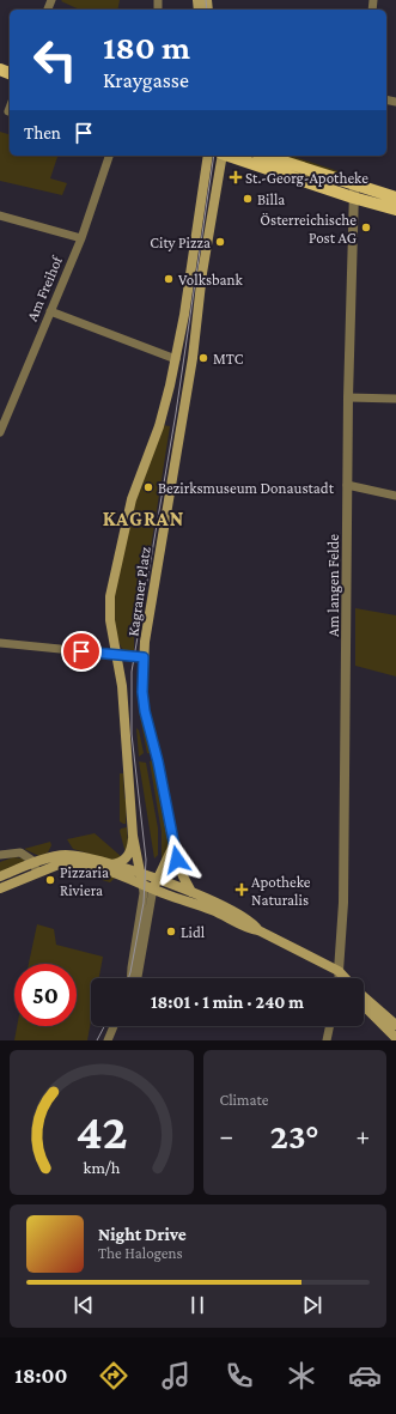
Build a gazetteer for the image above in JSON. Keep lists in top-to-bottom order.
{
  "streets": {
    "main road": ["Kagraner Platz"],
    "street": ["Am Freihof", "Am langen Felde"]
  },
  "districts": ["KAGRAN"],
  "places": {
    "health": ["St.-Georg-Apotheke", "Apotheke Naturalis"],
    "other": [
      "Billa",
      "Österreichische Post AG",
      "City Pizza",
      "Volksbank",
      "MTC",
      "Bezirksmuseum Donaustadt",
      "Pizzaria Riviera",
      "Lidl"
    ]
  },
  "page": {
    "turn": ["180 m", "Kraygasse"],
    "then": "Then",
    "limit": "50",
    "trip": "18:01 · 1 min · 240 m",
    "tile": "Climate",
    "heat": ["−", "23°", "+"],
    "song": ["Night Drive", "The Halogens"],
    "tabs": "18:00",
    "gauge": ["42", "km/h"]
  }
}
